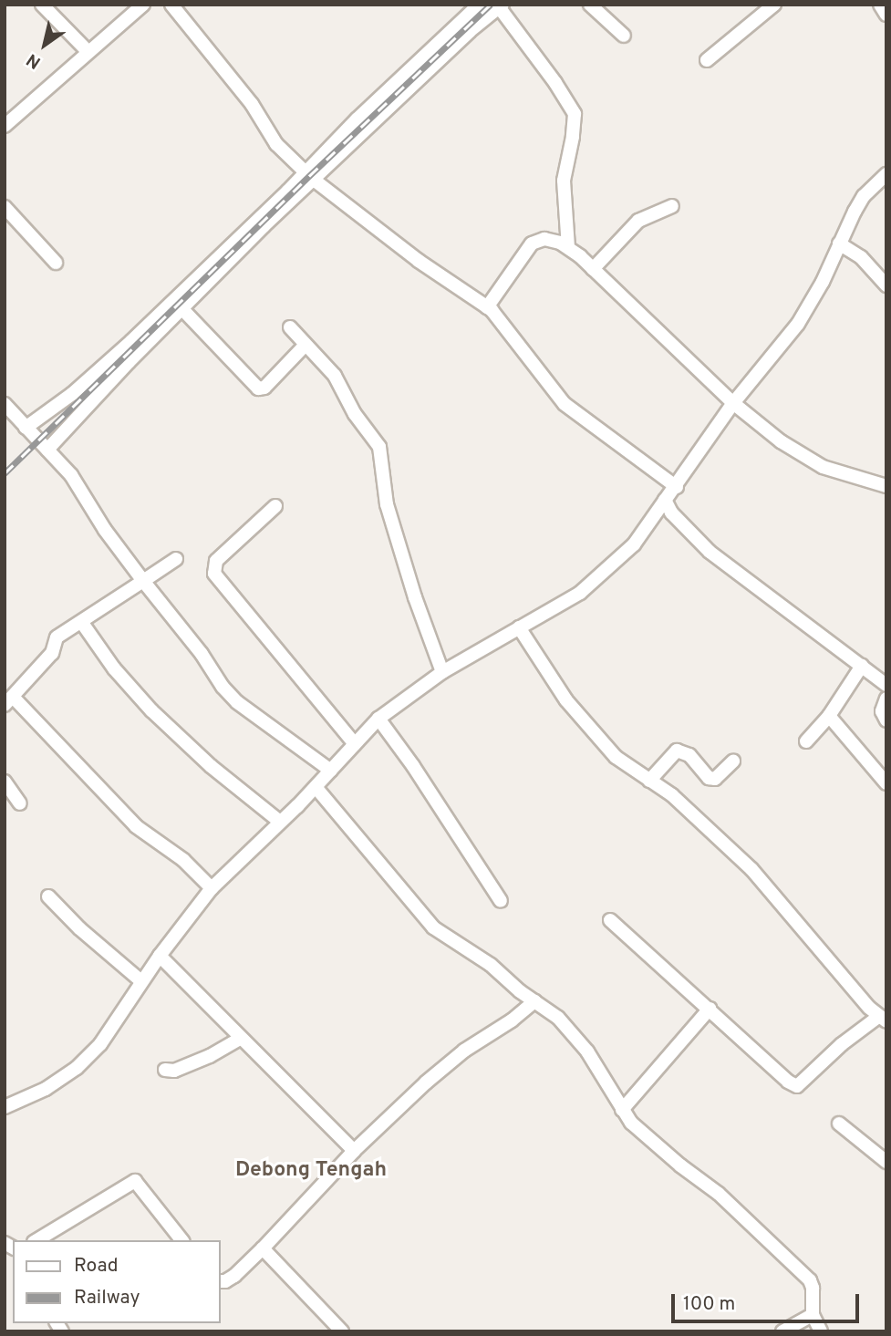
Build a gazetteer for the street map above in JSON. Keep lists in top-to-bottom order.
{
  "districts": ["Debong Tengah"],
  "legend": ["Road", "Railway"],
  "scale_bar": "100 m",
  "north": "bottom left"
}
